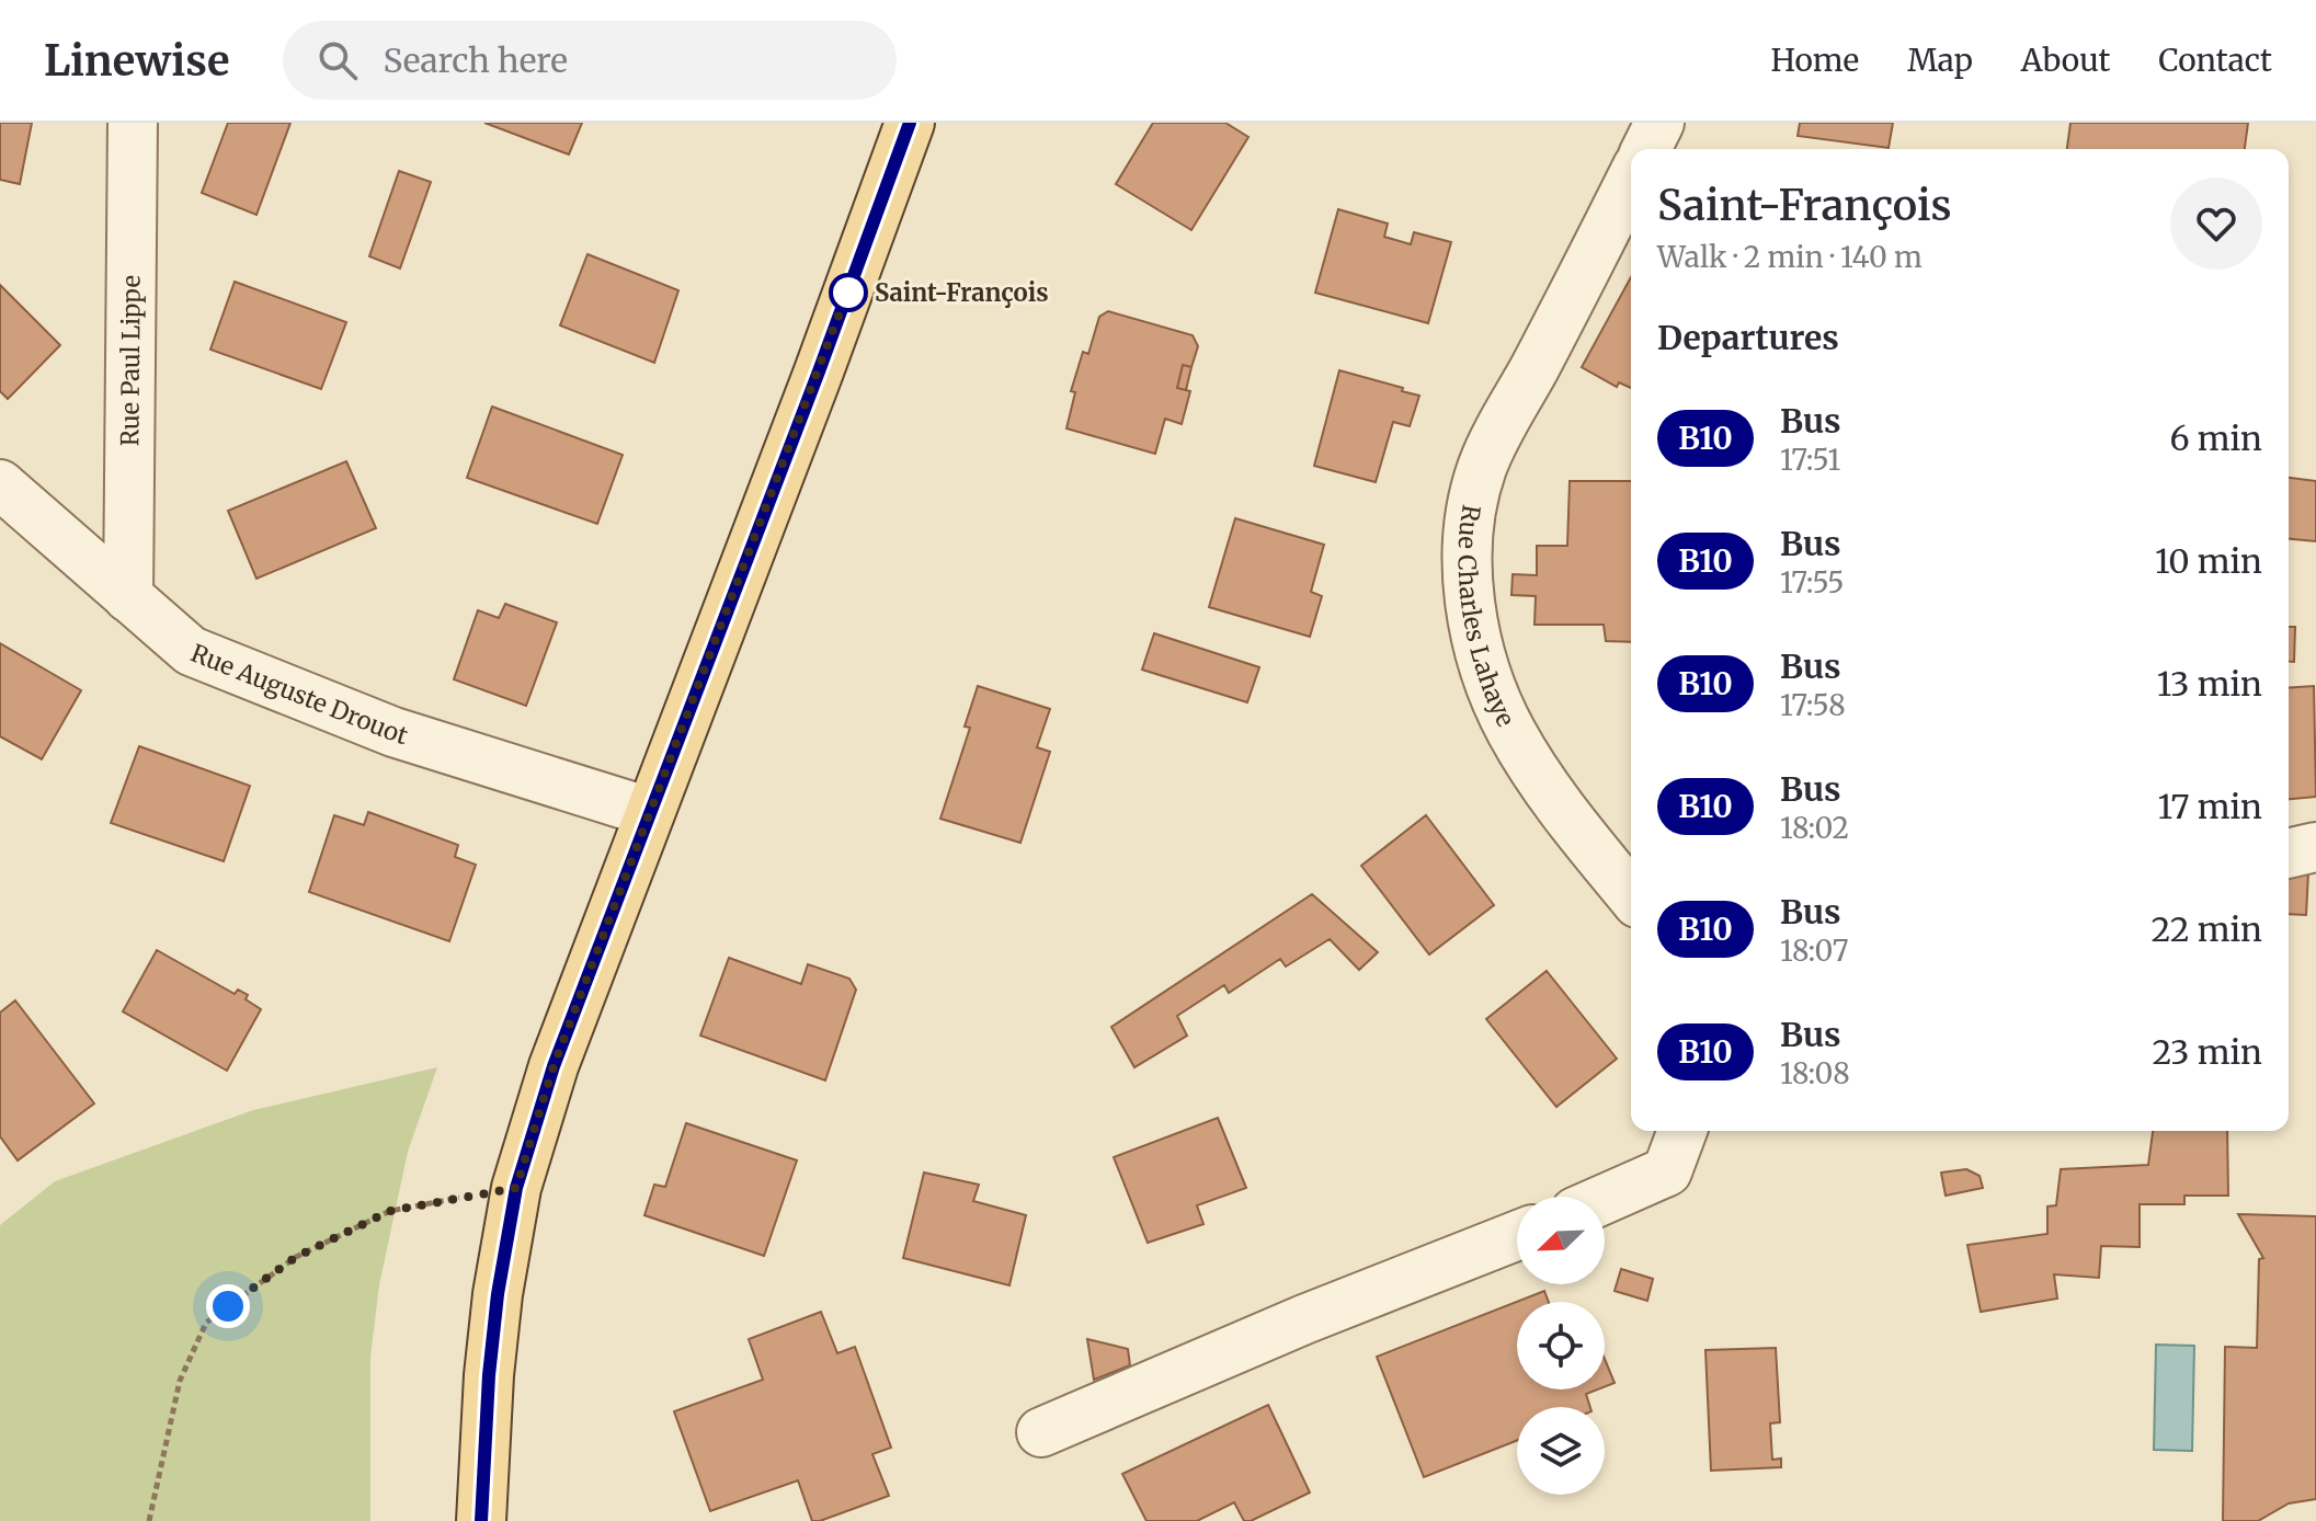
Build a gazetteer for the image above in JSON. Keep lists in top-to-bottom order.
{
  "streets": {
    "street": ["Rue Paul Lippe", "Rue Charles Lahaye", "Rue Auguste Drouot"]
  },
  "crossings": [
    ["Rue Paul Lippe", "Rue Auguste Drouot"]
  ],
  "places": ["Saint-François"],
  "lines": ["bus line B10"],
  "north": "bottom left",
  "page": {
    "header": "Linewise",
    "search": "Search here",
    "nav": [
      "Home",
      "Map",
      "About",
      "Contact"
    ],
    "heading": [
      ["Saint-François", "Walk · 2 min · 140 m"],
      "Departures"
    ],
    "list": [
      {
        "mark": "B10",
        "name": "Bus",
        "note": "17:51",
        "value": "6 min"
      },
      {
        "mark": "B10",
        "name": "Bus",
        "note": "17:55",
        "value": "10 min"
      },
      {
        "mark": "B10",
        "name": "Bus",
        "note": "17:58",
        "value": "13 min"
      },
      {
        "mark": "B10",
        "name": "Bus",
        "note": "18:02",
        "value": "17 min"
      },
      {
        "mark": "B10",
        "name": "Bus",
        "note": "18:07",
        "value": "22 min"
      },
      {
        "mark": "B10",
        "name": "Bus",
        "note": "18:08",
        "value": "23 min"
      }
    ]
  }
}
